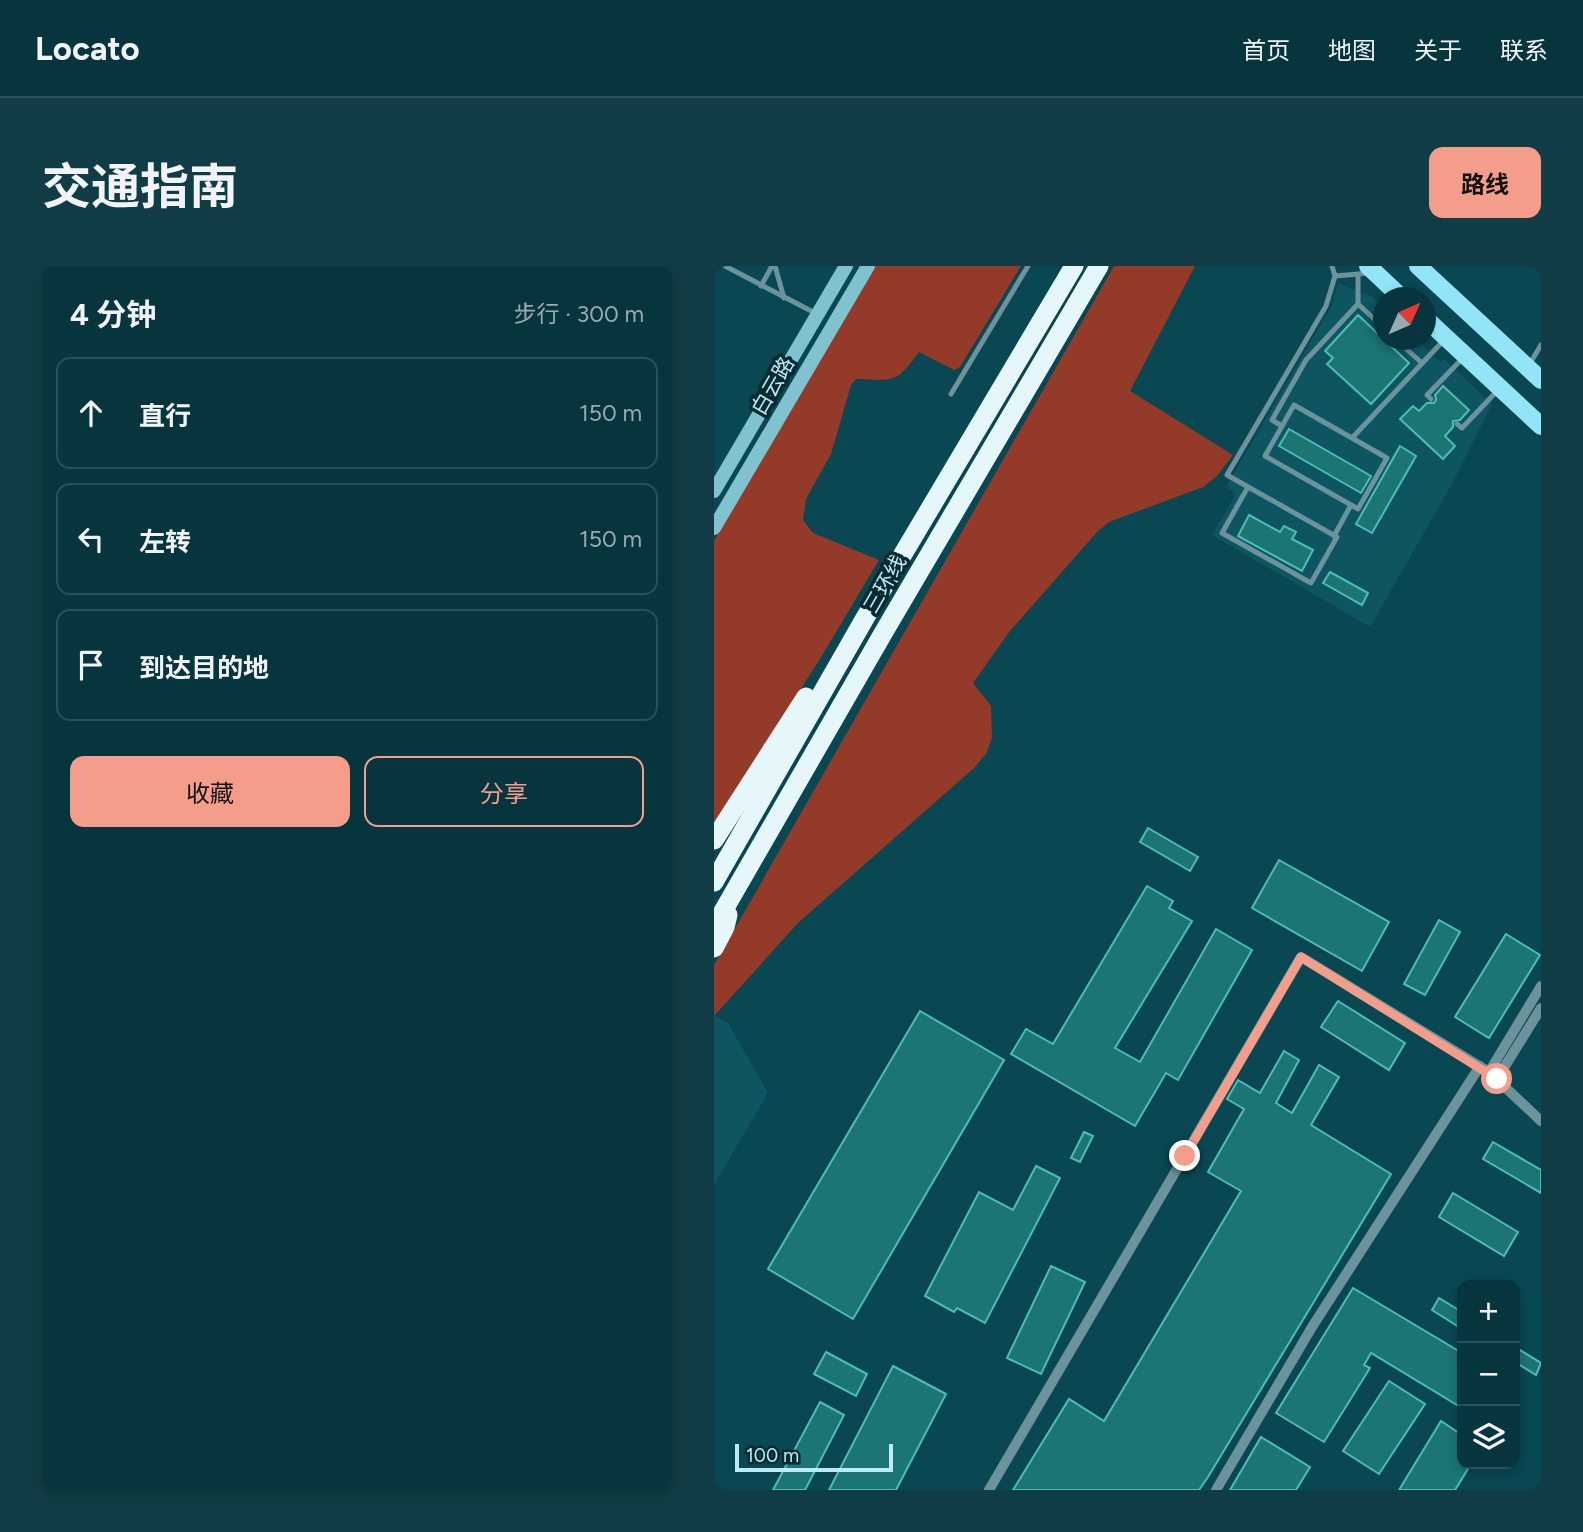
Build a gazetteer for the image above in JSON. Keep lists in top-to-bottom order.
{
  "streets": {
    "highway": ["三环线"],
    "street": ["白云路"]
  },
  "scale_bar": "100 m",
  "north": "top right",
  "page": {
    "header": "Locato",
    "nav": [
      "首页",
      "地图",
      "关于",
      "联系"
    ],
    "title": "交通指南",
    "buttons": [
      "路线",
      ["收藏", "分享"]
    ],
    "heading": ["4 分钟", "步行 · 300 m"],
    "list": [
      ["直行", "150 m"],
      ["左转", "150 m"],
      "到达目的地"
    ],
    "map_buttons": ["+", "−"],
    "scale": "100 m"
  }
}
